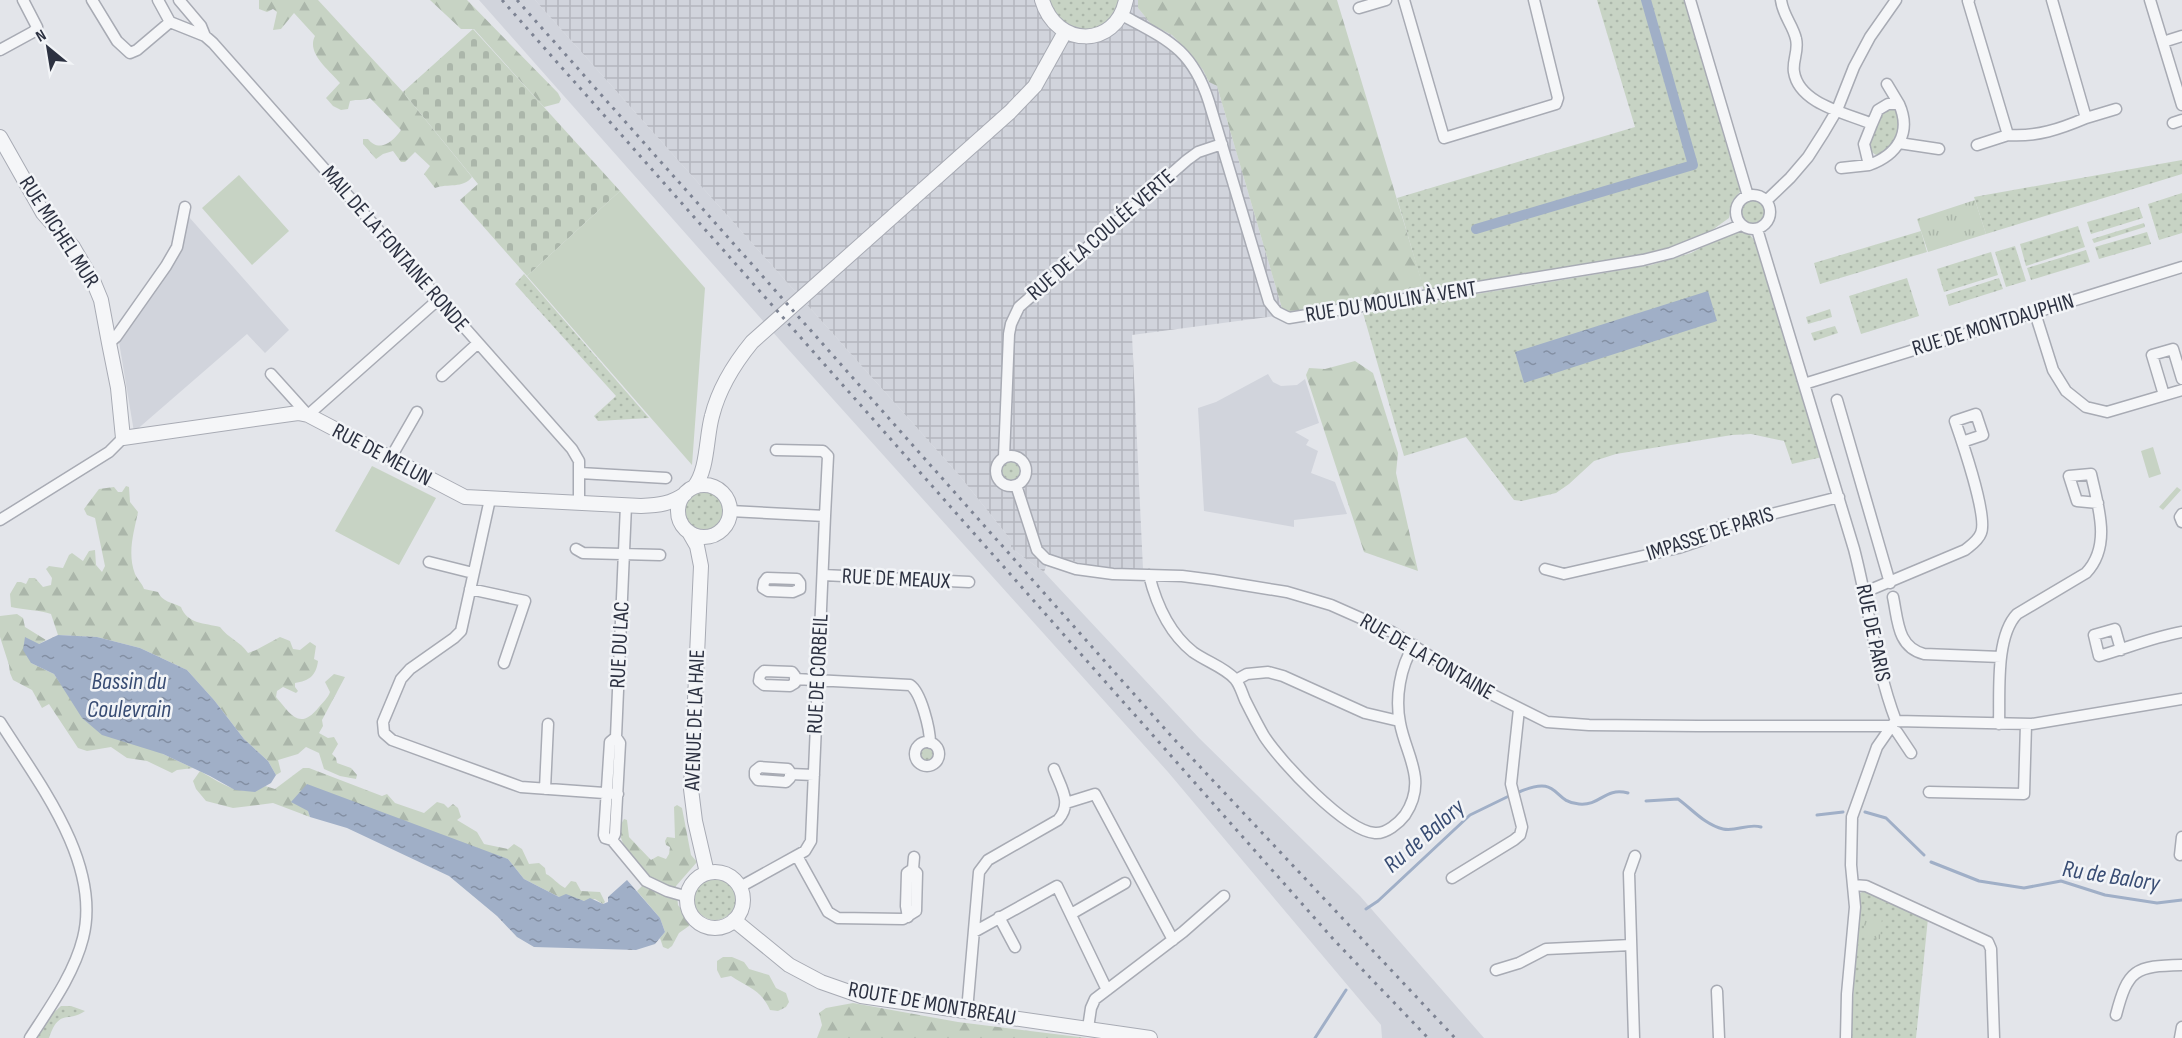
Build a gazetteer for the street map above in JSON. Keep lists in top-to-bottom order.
{
  "streets": {
    "street": [
      "RUE MICHEL MUR",
      "RUE DE LA COULÉE VERTE",
      "MAIL DE LA FONTAINE RONDE",
      "RUE DU MOULIN À VENT",
      "RUE DE MONTDAUPHIN",
      "RUE DE MELUN",
      "IMPASSE DE PARIS",
      "RUE DE MEAUX",
      "RUE DE PARIS",
      "RUE DU LAC",
      "RUE DE LA FONTAINE",
      "RUE DE CORBEIL",
      "AVENUE DE LA HAIE",
      "ROUTE DE MONTBREAU"
    ]
  },
  "crossings": [
    ["RUE MICHEL MUR", "RUE DE MELUN"],
    ["RUE DE LA COULÉE VERTE", "RUE DU MOULIN À VENT"],
    ["RUE DE LA COULÉE VERTE", "RUE DE LA FONTAINE"],
    ["MAIL DE LA FONTAINE RONDE", "RUE DE MELUN"],
    ["RUE DU MOULIN À VENT", "RUE DE PARIS"],
    ["RUE DE MONTDAUPHIN", "RUE DE PARIS"],
    ["RUE DE MELUN", "RUE DU LAC"],
    ["RUE DE MELUN", "AVENUE DE LA HAIE"],
    ["IMPASSE DE PARIS", "RUE DE PARIS"],
    ["RUE DE MEAUX", "RUE DE CORBEIL"],
    ["RUE DE PARIS", "RUE DE LA FONTAINE"],
    ["RUE DU LAC", "AVENUE DE LA HAIE"],
    ["RUE DU LAC", "ROUTE DE MONTBREAU"],
    ["AVENUE DE LA HAIE", "ROUTE DE MONTBREAU"]
  ],
  "water": ["Bassin du Coulevrain", "Ru de Balory"],
  "north": "top left"
}
